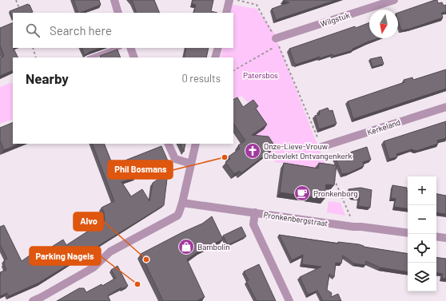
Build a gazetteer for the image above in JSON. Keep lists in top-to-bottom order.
{
  "streets": {
    "street": ["Wilgstuk", "Kerkeland", "Pronkenbergstraat"]
  },
  "parks": ["Patersbos"],
  "places": {
    "church": ["Onze-Lieve-Vrouw Onbevlekt Ontvangenkerk"],
    "other": ["Phil Bosmans", "Alvo", "Parking Nagels"],
    "cafe": ["Pronkenborg"],
    "shop": ["Bambolin"]
  },
  "north": "bottom",
  "page": {
    "search": "Search here",
    "heading": ["Nearby", "0 results"],
    "map_buttons": ["+", "−"]
  }
}
